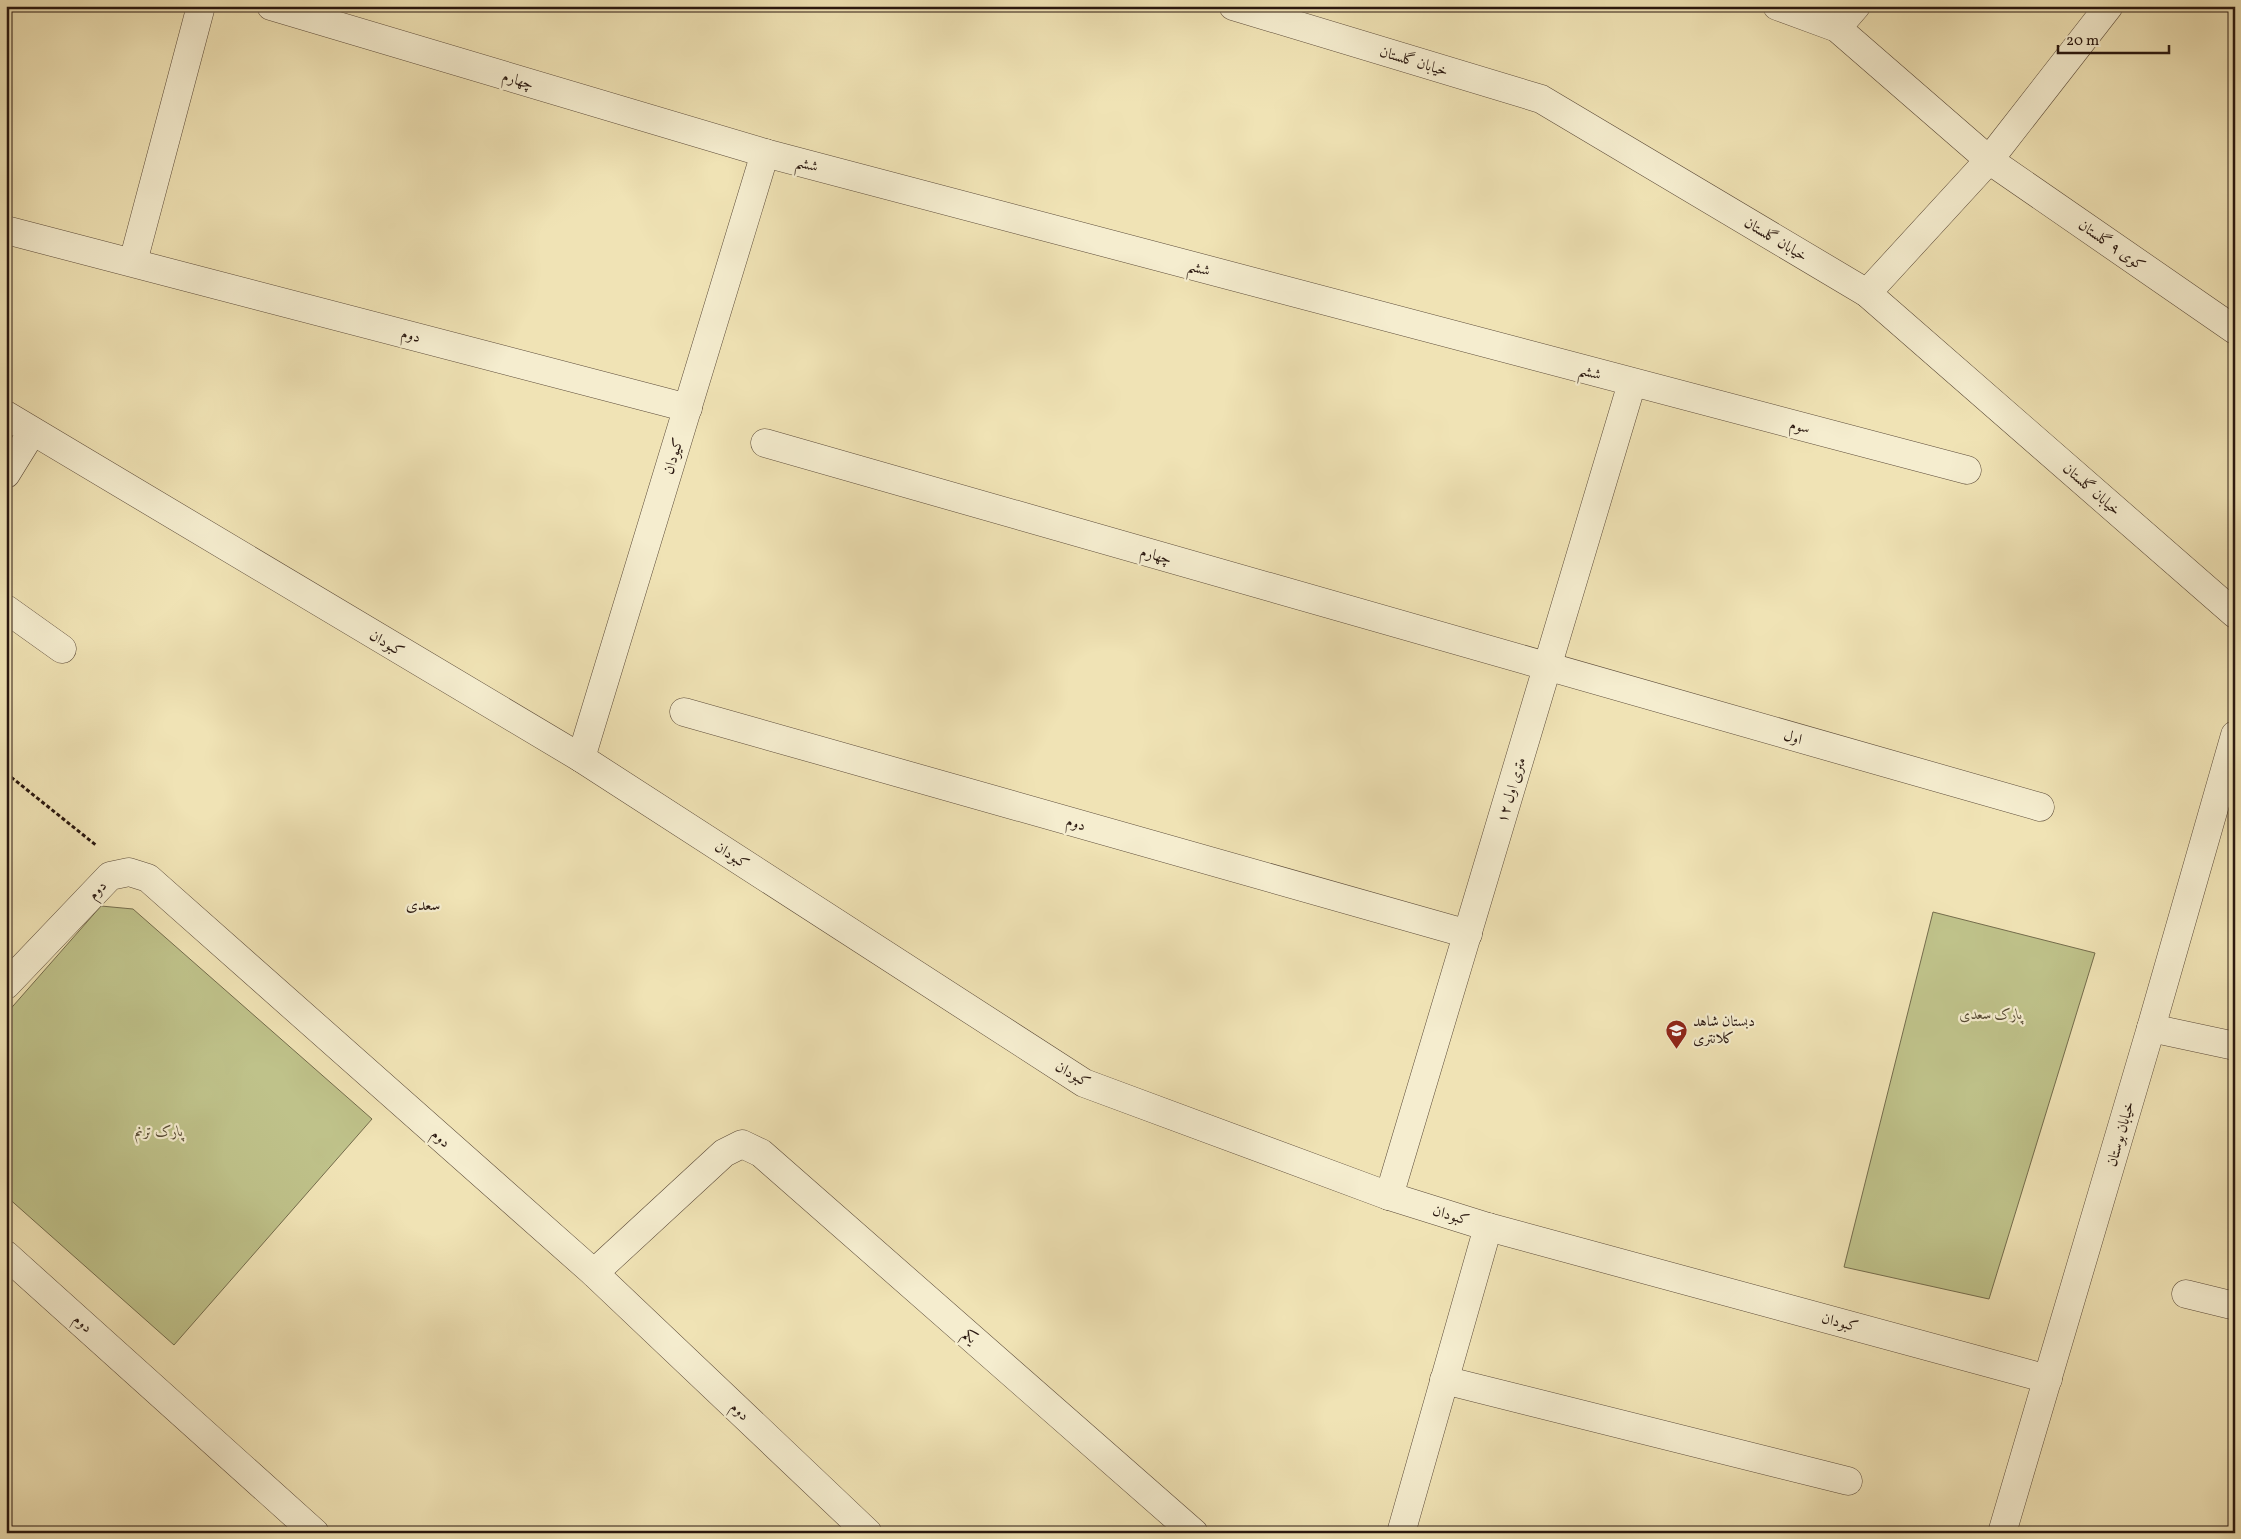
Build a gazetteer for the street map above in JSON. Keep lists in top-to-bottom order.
{
  "streets": {
    "street": [
      "خیابان گلستان",
      "چهارم",
      "ششم",
      "کوی ۹ گلستان",
      "دوم",
      "سوم",
      "کیودان",
      "کبودان",
      "اول",
      "۱۲ متری اول",
      "خیابان بوستان",
      "یکم"
    ]
  },
  "crossings": [
    ["چهارم", "ششم"],
    ["چهارم", "کیودان"],
    ["چهارم", "اول"],
    ["چهارم", "۱۲ متری اول"],
    ["ششم", "سوم"],
    ["ششم", "کیودان"],
    ["ششم", "۱۲ متری اول"],
    ["دوم", "کیودان"],
    ["دوم", "۱۲ متری اول"],
    ["دوم", "یکم"],
    ["سوم", "۱۲ متری اول"],
    ["کیودان", "کبودان"],
    ["کبودان", "۱۲ متری اول"],
    ["کبودان", "خیابان بوستان"],
    ["اول", "۱۲ متری اول"]
  ],
  "districts": ["سعدی"],
  "parks": ["پارک سعدی", "پارک ترنم"],
  "places": {
    "school or university": ["دبستان شاهد کلانتری"]
  },
  "scale_bar": "20 m"
}
